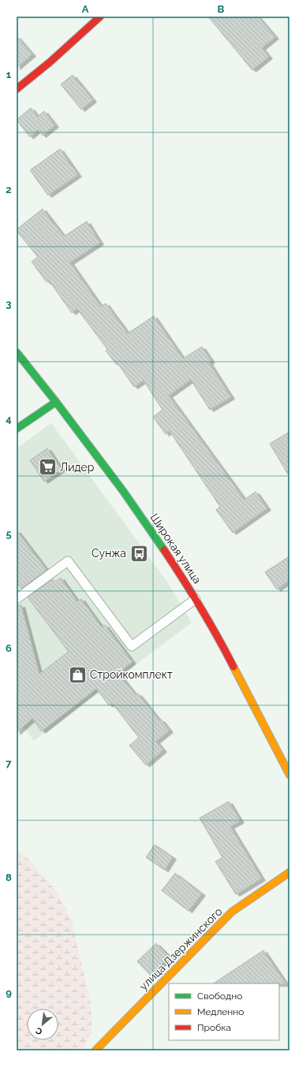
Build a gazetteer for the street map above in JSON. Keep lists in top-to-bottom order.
{
  "streets": {
    "street": ["Широкая улица", "улица Дзержинского"]
  },
  "places": {
    "supermarket": ["Лидер"],
    "bus stop": ["Сунжа"],
    "shop": ["Стройкомплект"]
  },
  "legend": ["Свободно", "Медленно", "Пробка"],
  "north": "bottom left",
  "grid": {
    "columns": ["A", "B"],
    "rows": [
      "1",
      "2",
      "3",
      "4",
      "5",
      "6",
      "7",
      "8",
      "9"
    ]
  }
}
